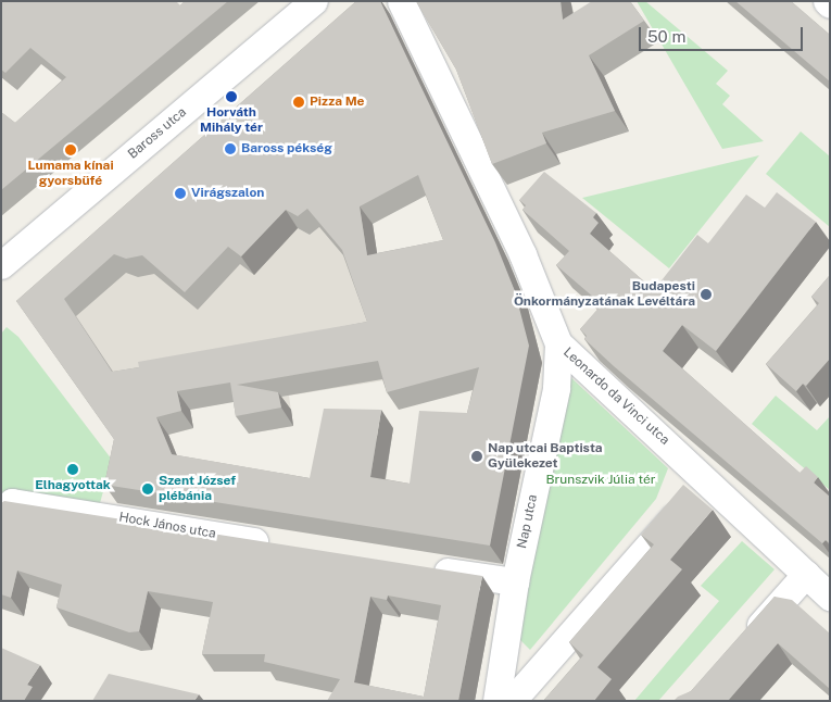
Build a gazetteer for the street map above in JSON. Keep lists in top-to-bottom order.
{
  "streets": {
    "street": [
      "Baross utca",
      "Leonardo da Vinci utca",
      "Nap utca",
      "Hock János utca"
    ]
  },
  "crossings": [
    ["Leonardo da Vinci utca", "Nap utca"]
  ],
  "parks": ["Brunszvik Júlia tér"],
  "places": [
    "Horváth Mihály tér",
    "Pizza Me",
    "Baross pékség",
    "Lumama kínai gyorsbüfé",
    "Virágszalon",
    "Budapesti Önkormányzatának Levéltára",
    "Nap utcai Baptista Gyülekezet",
    "Elhagyottak",
    "Szent József plébánia"
  ],
  "scale_bar": "50 m"
}
